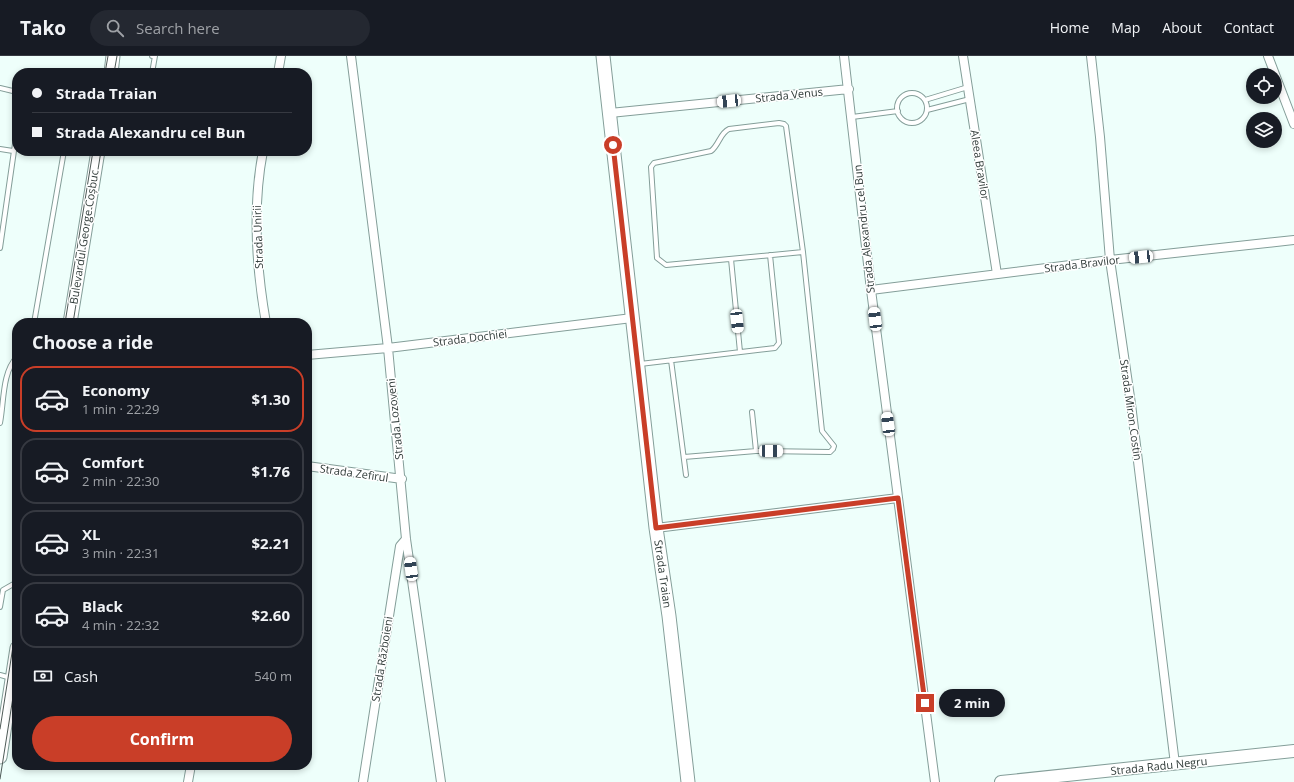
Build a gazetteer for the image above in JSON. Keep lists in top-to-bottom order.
{
  "streets": {
    "main road": ["Bulevardul George Coșbuc", "Strada Traian"],
    "street": [
      "Strada Venus",
      "Aleea Bravilor",
      "Strada Alexandru cel Bun",
      "Strada Unirii",
      "Strada Bravilor",
      "Strada Dochiei",
      "Strada Miron Costin",
      "Strada Lozoveni",
      "Strada Zefirul",
      "Strada Războieni",
      "Strada Radu Negru"
    ]
  },
  "crossings": [
    ["Strada Venus", "Strada Alexandru cel Bun"],
    ["Strada Venus", "Strada Traian"],
    ["Aleea Bravilor", "Strada Bravilor"],
    ["Strada Alexandru cel Bun", "Strada Bravilor"],
    ["Strada Bravilor", "Strada Miron Costin"],
    ["Strada Dochiei", "Strada Lozoveni"],
    ["Strada Dochiei", "Strada Traian"],
    ["Strada Miron Costin", "Strada Radu Negru"],
    ["Strada Lozoveni", "Strada Zefirul"],
    ["Strada Lozoveni", "Strada Războieni"]
  ],
  "page": {
    "header": "Tako",
    "search": "Search here",
    "nav": [
      "Home",
      "Map",
      "About",
      "Contact"
    ],
    "banner": ["Strada Traian", "Strada Alexandru cel Bun"],
    "heading": "Choose a ride",
    "list": [
      {
        "name": "Economy",
        "note": "1 min · 22:29",
        "value": "$1.30"
      },
      {
        "name": "Comfort",
        "note": "2 min · 22:30",
        "value": "$1.76"
      },
      {
        "name": "XL",
        "note": "3 min · 22:31",
        "value": "$2.21"
      },
      {
        "name": "Black",
        "note": "4 min · 22:32",
        "value": "$2.60"
      }
    ],
    "pay": ["Cash", "540 m"],
    "bubble": "2 min",
    "buttons": "Confirm"
  }
}
